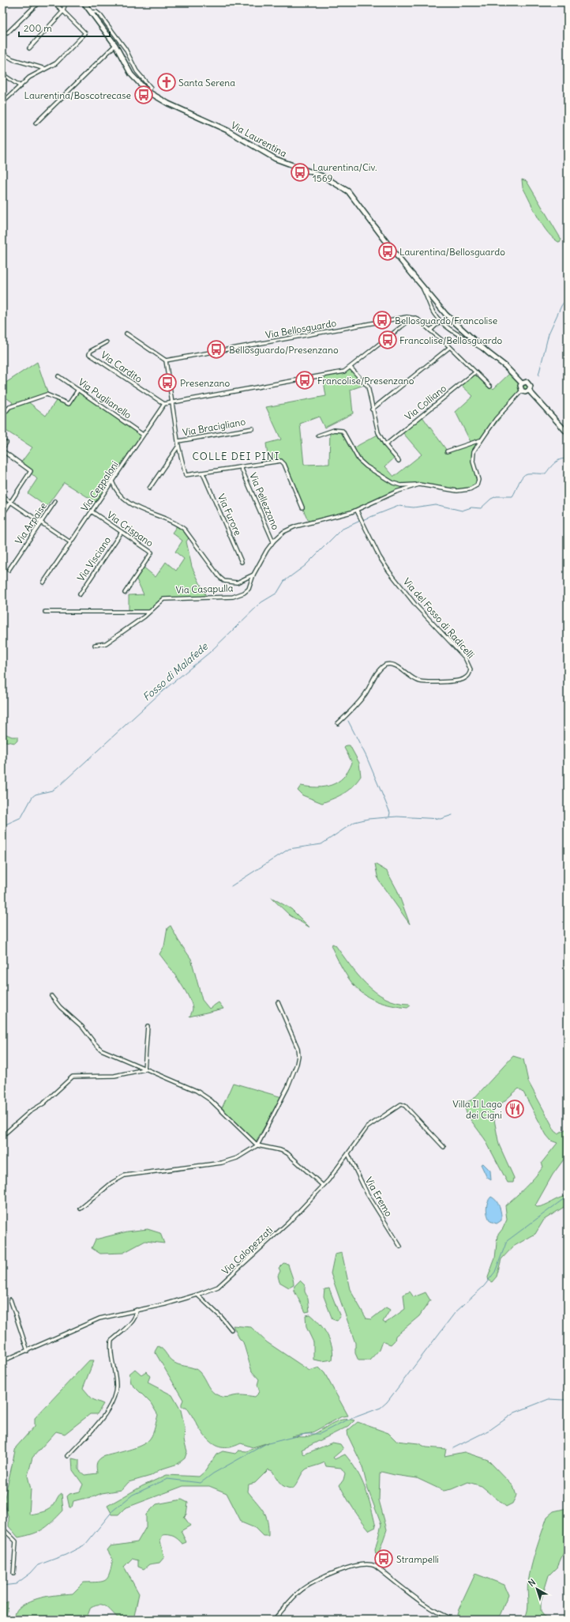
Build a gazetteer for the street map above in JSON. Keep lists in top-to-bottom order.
{
  "streets": {
    "main road": ["Via Laurentina"],
    "street": [
      "Via Bellosguardo",
      "Via Cardito",
      "Via Puglianello",
      "Via Colliano",
      "Via Bracigliano",
      "Via Ceppaloni",
      "Via Pellezzano",
      "Via Furore",
      "Via Arpaise",
      "Via Crispano",
      "Via Visciano",
      "Via Casapulla",
      "Via del Fosso di Radicelli",
      "Via Eremo",
      "Via Calopezzati"
    ]
  },
  "crossings": [
    ["Via Cardito", "Via Ceppaloni"],
    ["Via Puglianello", "Via Ceppaloni"],
    ["Via Ceppaloni", "Via Crispano"],
    ["Via Crispano", "Via Visciano"],
    ["Via Eremo", "Via Calopezzati"]
  ],
  "districts": ["COLLE DEI PINI"],
  "water": ["Fosso di Malafede"],
  "places": {
    "church": ["Santa Serena"],
    "bus stop": [
      "Laurentina/Boscotrecase",
      "Laurentina/Civ. 1569",
      "Laurentina/Bellosguardo",
      "Bellosguardo/Francolise",
      "Francolise/Bellosguardo",
      "Bellosguardo/Presenzano",
      "Francolise/Presenzano",
      "Presenzano",
      "Strampelli"
    ],
    "restaurant": ["Villa Il Lago dei Cigni"]
  },
  "scale_bar": "200 m",
  "north": "top left"
}
